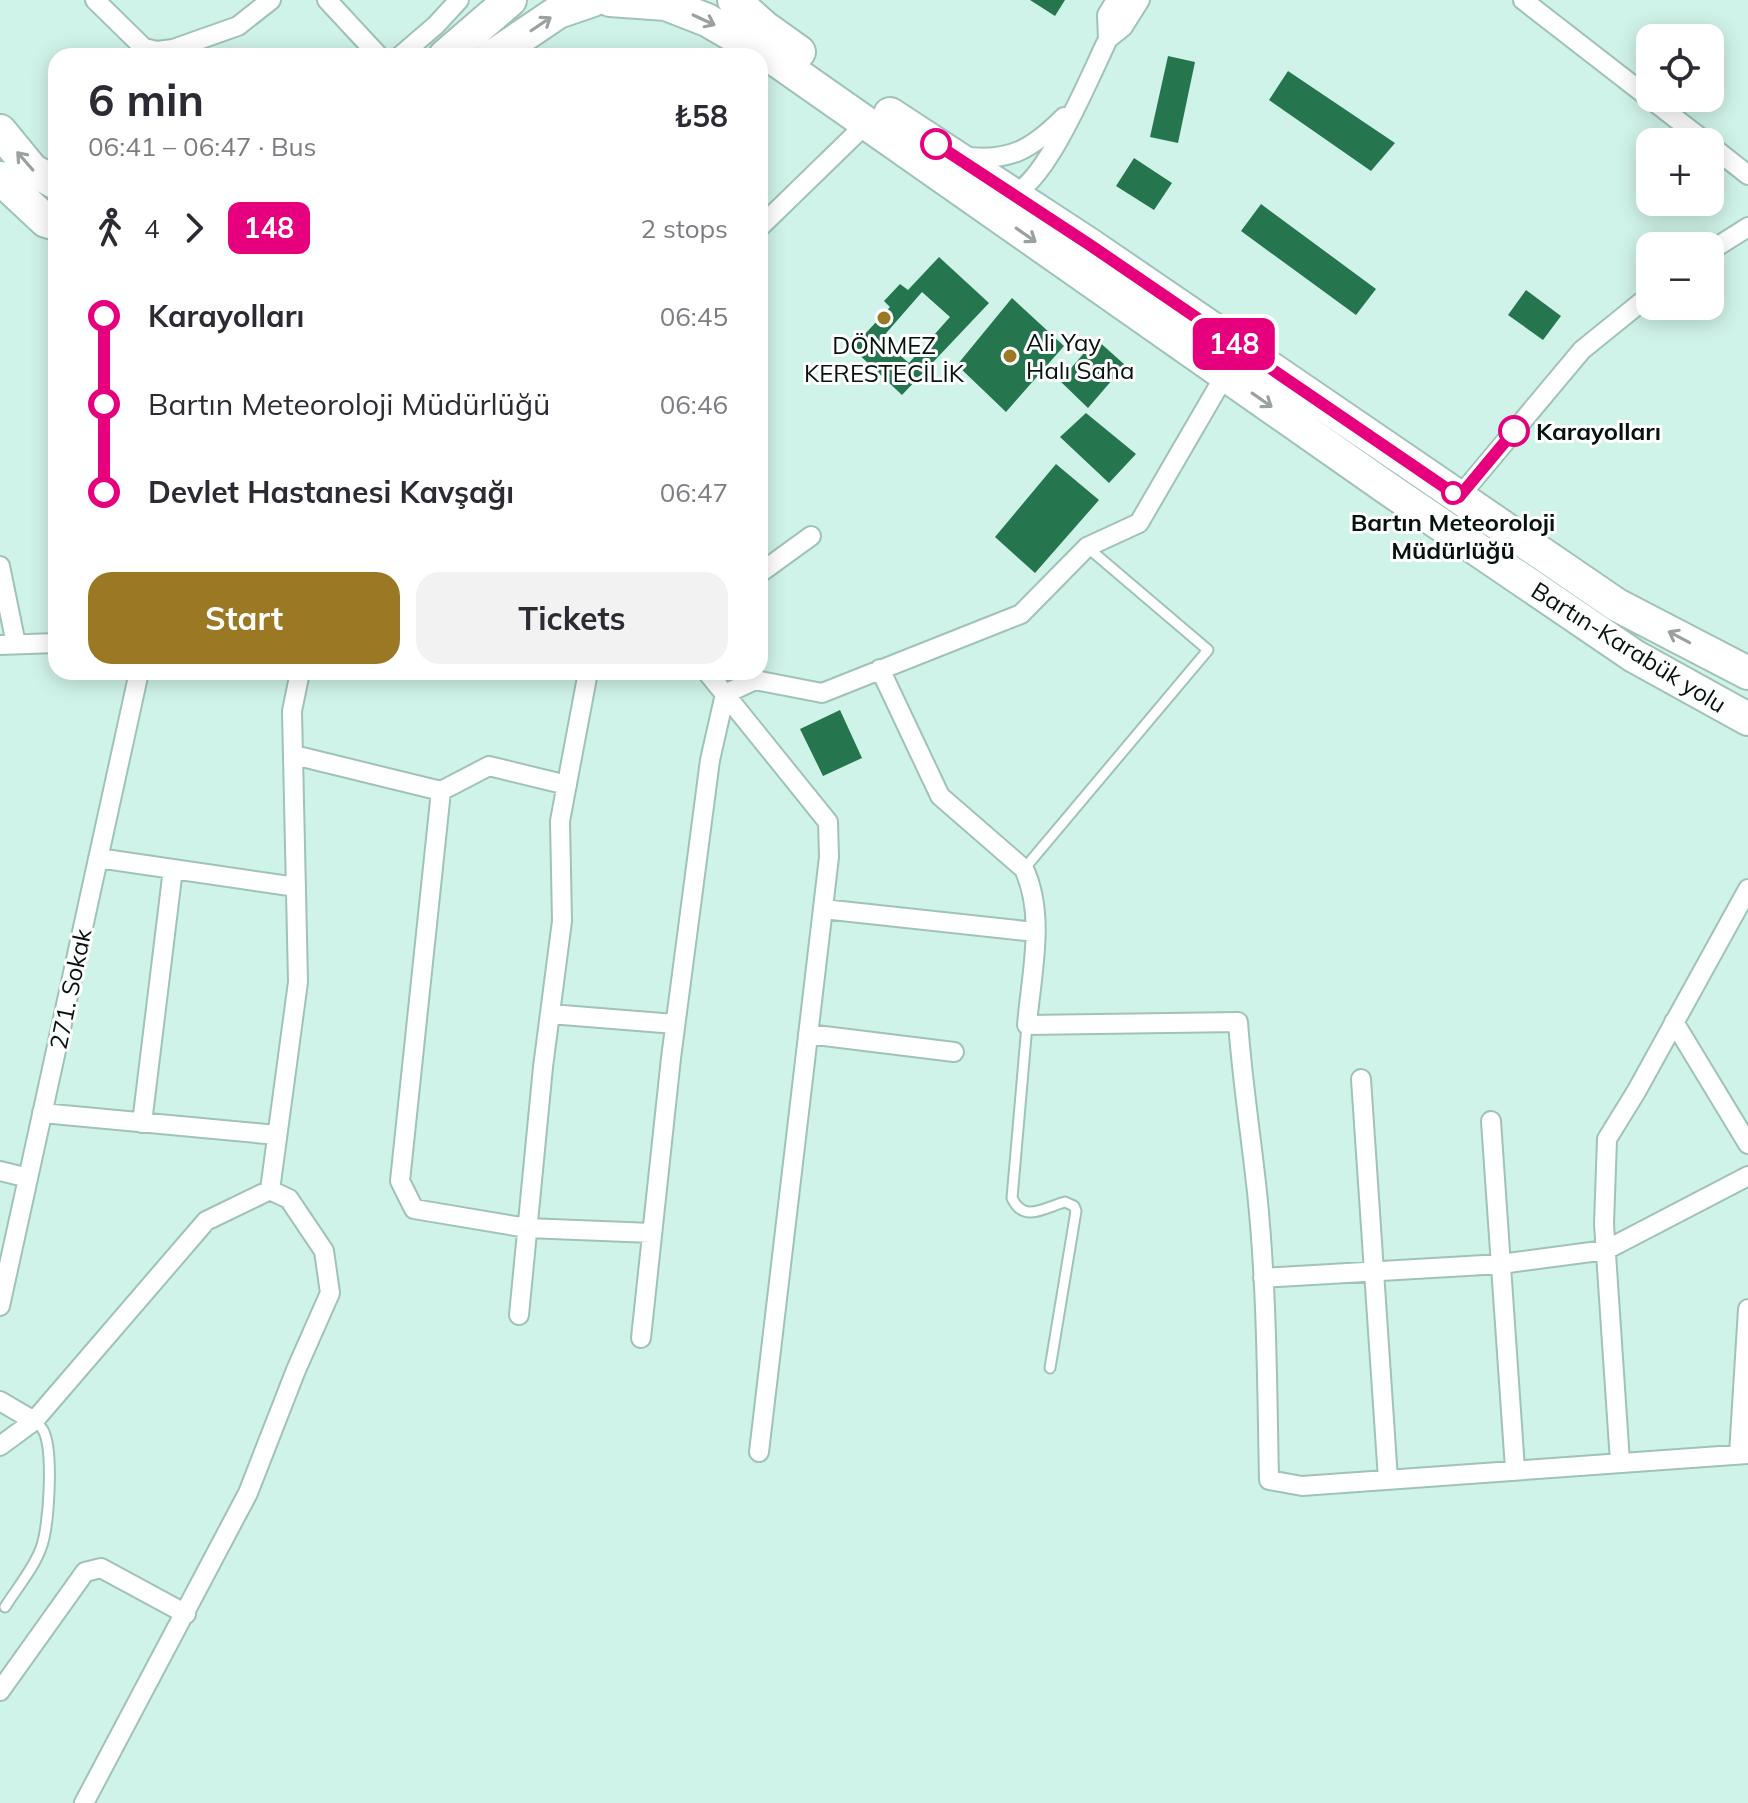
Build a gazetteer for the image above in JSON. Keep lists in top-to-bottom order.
{
  "streets": {
    "highway": ["Bartın-Karabük yolu"],
    "street": ["271. Sokak"]
  },
  "places": [
    "DÖNMEZ KERESTECİLİK",
    "Ali Yay Halı Saha",
    "Karayolları",
    "Bartın Meteoroloji Müdürlüğü"
  ],
  "lines": ["bus line 148"],
  "page": {
    "on_map": "148",
    "map_buttons": ["+", "−"],
    "heading": ["6 min", "06:41 – 06:47 · Bus", "₺58"],
    "legs": ["4", "148", "2 stops"],
    "list": [
      {
        "name": "Karayolları",
        "value": "06:45"
      },
      {
        "name": "Bartın Meteoroloji Müdürlüğü",
        "value": "06:46"
      },
      {
        "name": "Devlet Hastanesi Kavşağı",
        "value": "06:47"
      }
    ],
    "buttons": ["Start", "Tickets"]
  }
}
